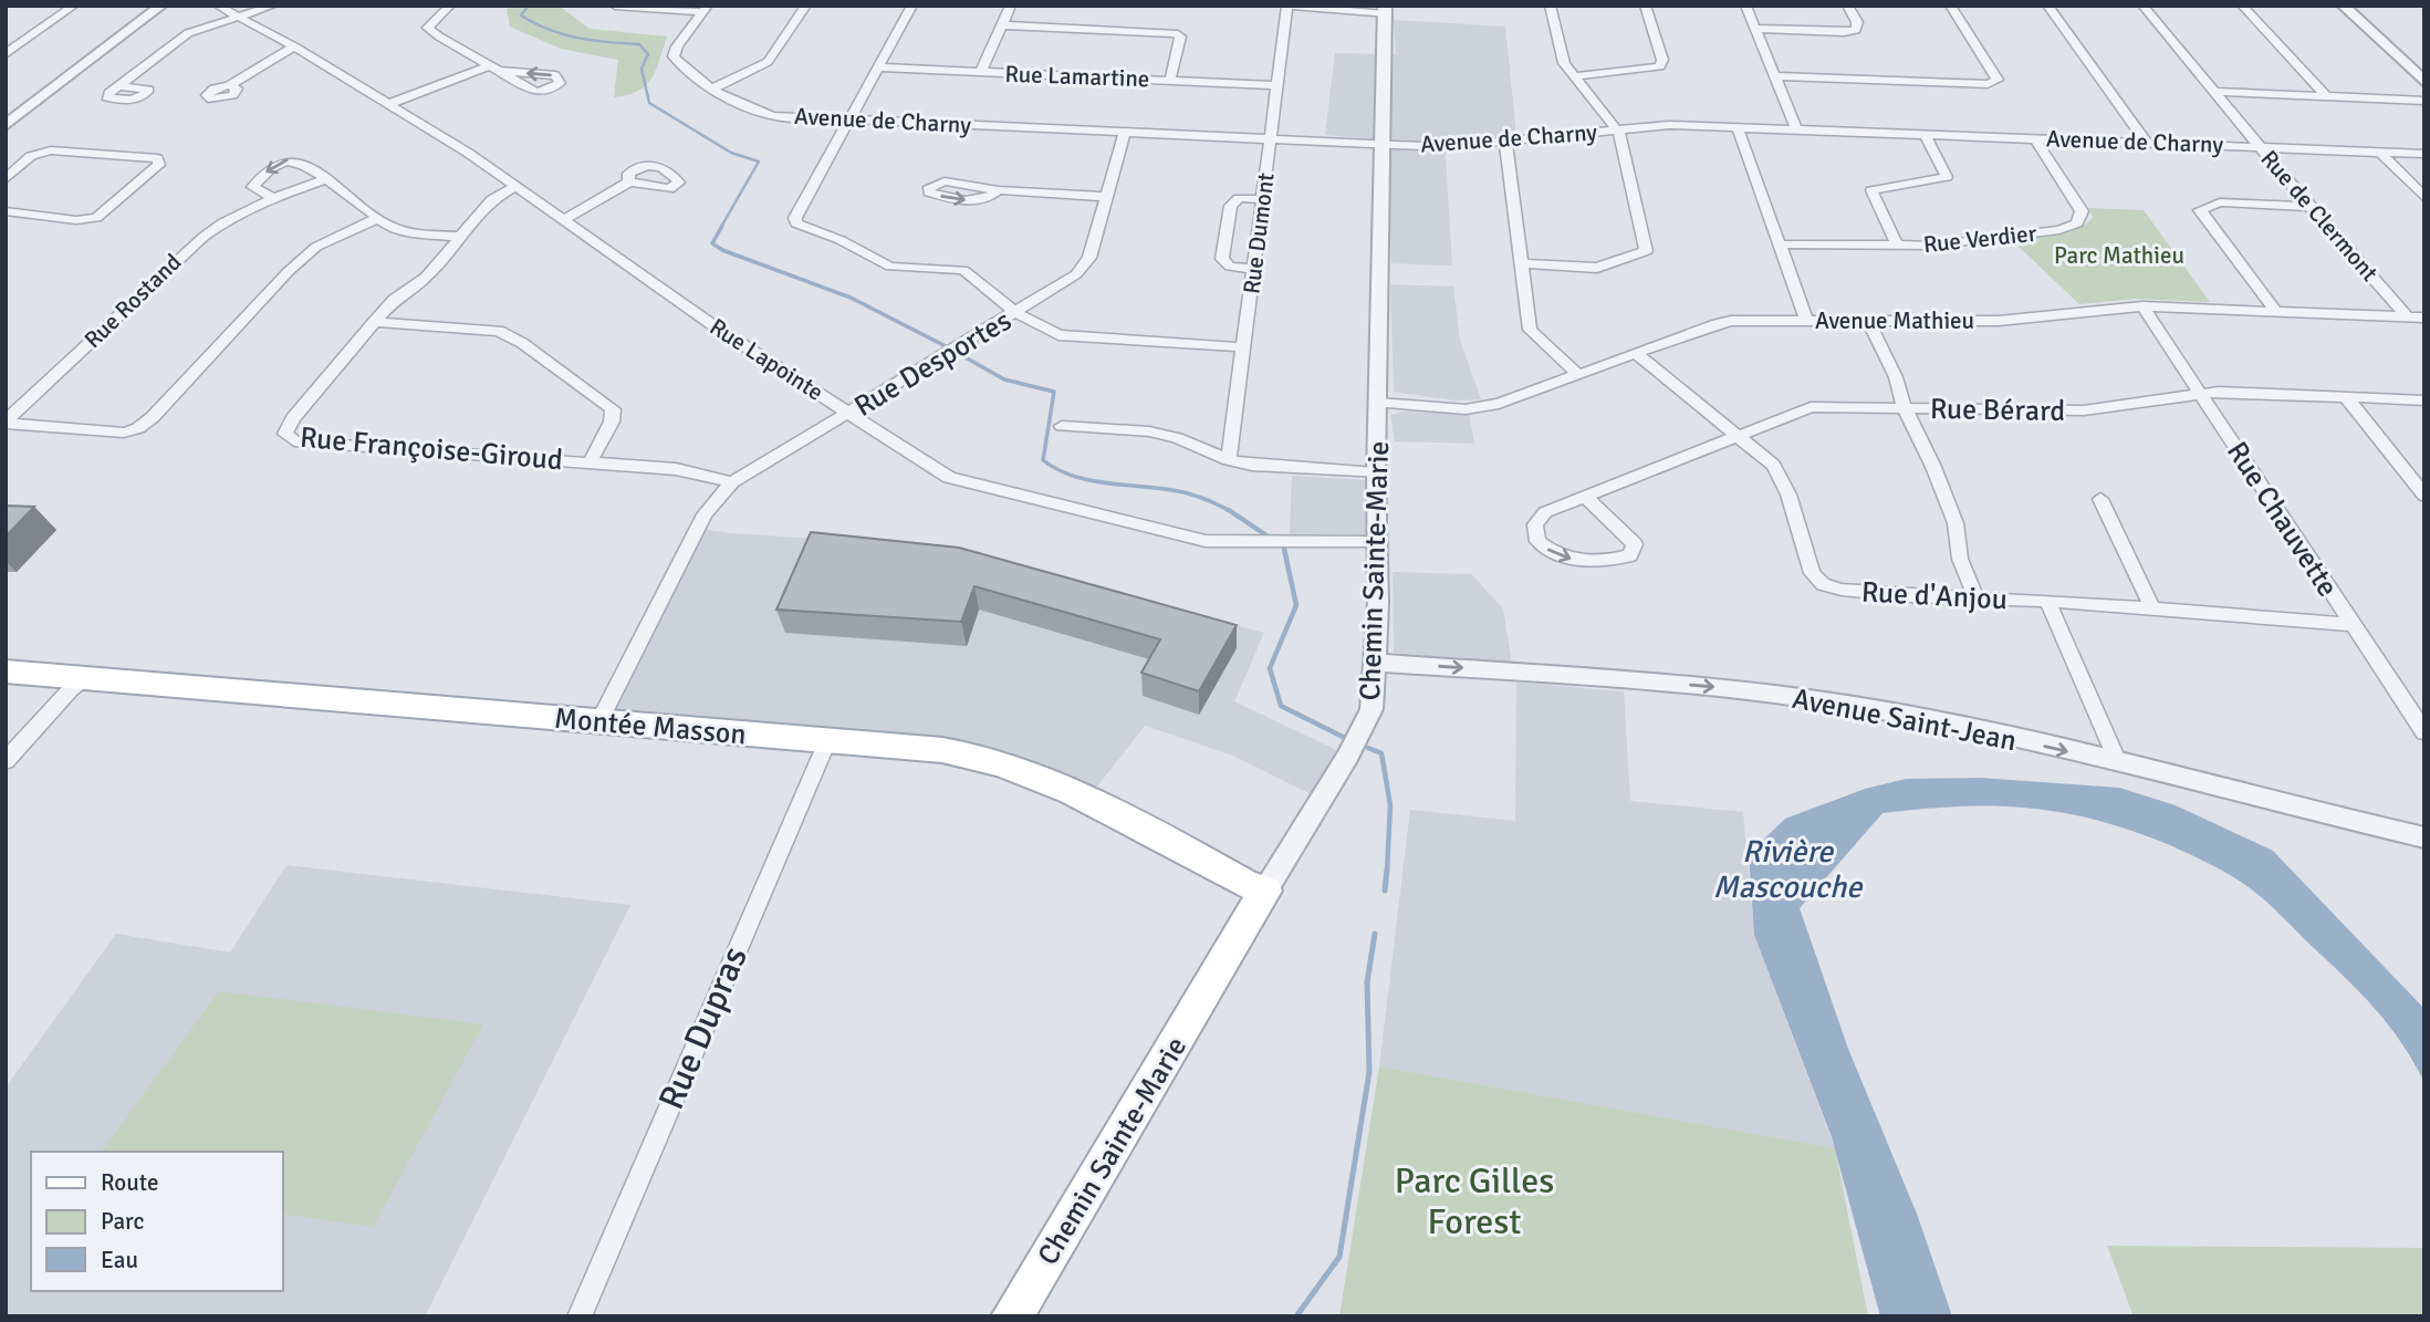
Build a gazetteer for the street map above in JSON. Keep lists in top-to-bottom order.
{
  "streets": {
    "main road": ["Chemin Sainte-Marie", "Montée Masson"],
    "street": [
      "Rue Lamartine",
      "Avenue de Charny",
      "Rue de Clermont",
      "Rue Dumont",
      "Rue Verdier",
      "Rue Rostand",
      "Avenue Mathieu",
      "Rue Lapointe",
      "Rue Desportes",
      "Rue Bérard",
      "Rue Françoise-Giroud",
      "Rue Chauvette",
      "Rue d'Anjou",
      "Avenue Saint-Jean",
      "Rue Dupras"
    ]
  },
  "crossings": [
    ["Rue Lamartine", "Rue Dumont"],
    ["Avenue de Charny", "Rue de Clermont"],
    ["Avenue de Charny", "Rue Dumont"],
    ["Avenue de Charny", "Rue Verdier"],
    ["Avenue de Charny", "Rue Desportes"],
    ["Avenue de Charny", "Chemin Sainte-Marie"],
    ["Rue de Clermont", "Avenue Mathieu"],
    ["Avenue Mathieu", "Rue Chauvette"],
    ["Avenue Mathieu", "Chemin Sainte-Marie"],
    ["Avenue Mathieu", "Rue d'Anjou"],
    ["Rue Lapointe", "Rue Desportes"],
    ["Rue Lapointe", "Rue Françoise-Giroud"],
    ["Rue Lapointe", "Chemin Sainte-Marie"],
    ["Rue Desportes", "Rue Françoise-Giroud"],
    ["Rue Desportes", "Montée Masson"],
    ["Rue Bérard", "Rue Chauvette"],
    ["Rue Bérard", "Rue d'Anjou"],
    ["Rue Chauvette", "Rue d'Anjou"],
    ["Chemin Sainte-Marie", "Avenue Saint-Jean"],
    ["Chemin Sainte-Marie", "Montée Masson"],
    ["Montée Masson", "Rue Dupras"]
  ],
  "one_way": ["Avenue Saint-Jean"],
  "water": ["Rivière Mascouche"],
  "parks": ["Parc Mathieu", "Parc Gilles Forest"],
  "legend": ["Route", "Parc", "Eau"]
}
